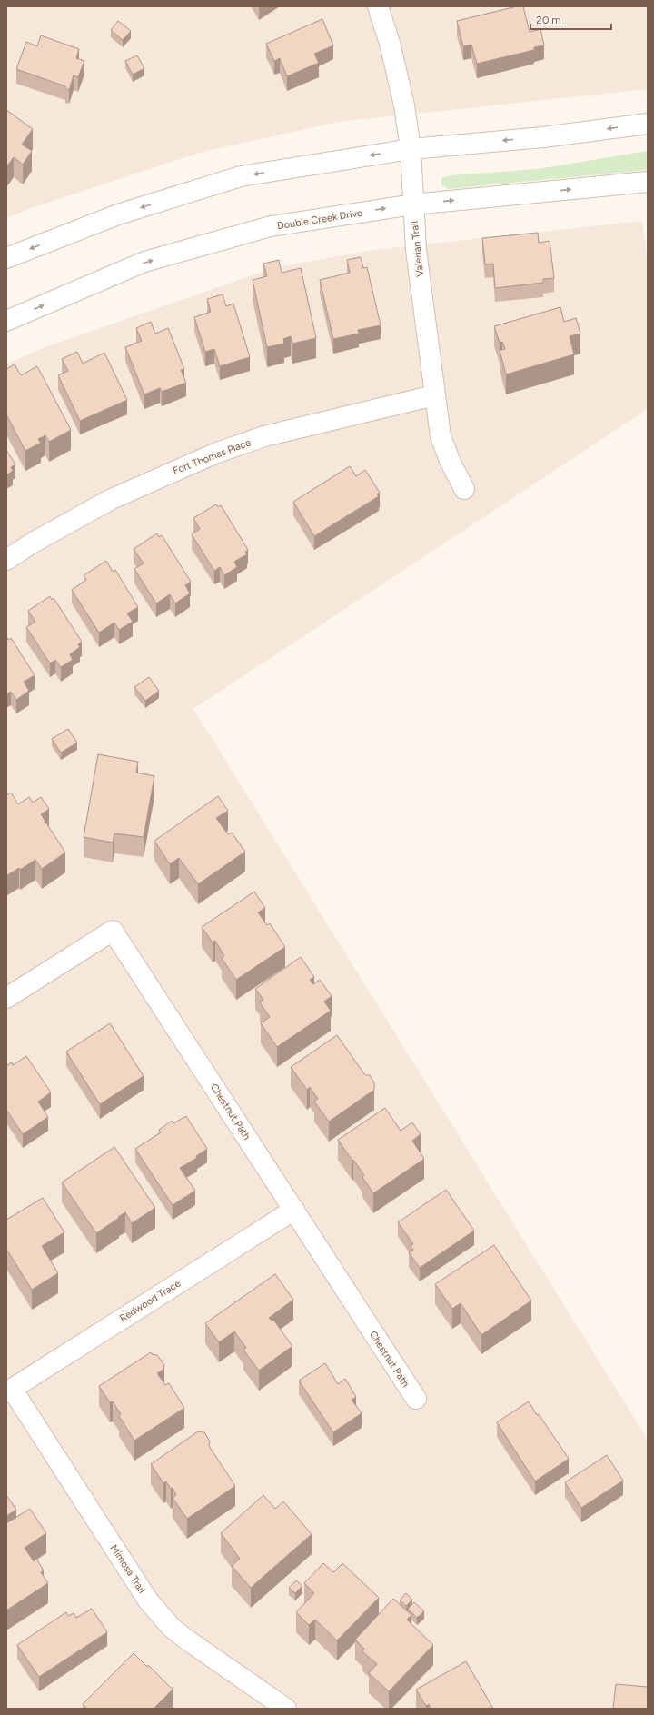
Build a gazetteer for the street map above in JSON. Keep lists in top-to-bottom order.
{
  "streets": {
    "street": [
      "Double Creek Drive",
      "Valerian Trail",
      "Fort Thomas Place",
      "Chestnut Path",
      "Redwood Trace",
      "Mimosa Trail"
    ]
  },
  "crossings": [
    ["Double Creek Drive", "Valerian Trail"],
    ["Valerian Trail", "Fort Thomas Place"],
    ["Chestnut Path", "Redwood Trace"],
    ["Redwood Trace", "Mimosa Trail"]
  ],
  "scale_bar": "20 m"
}
